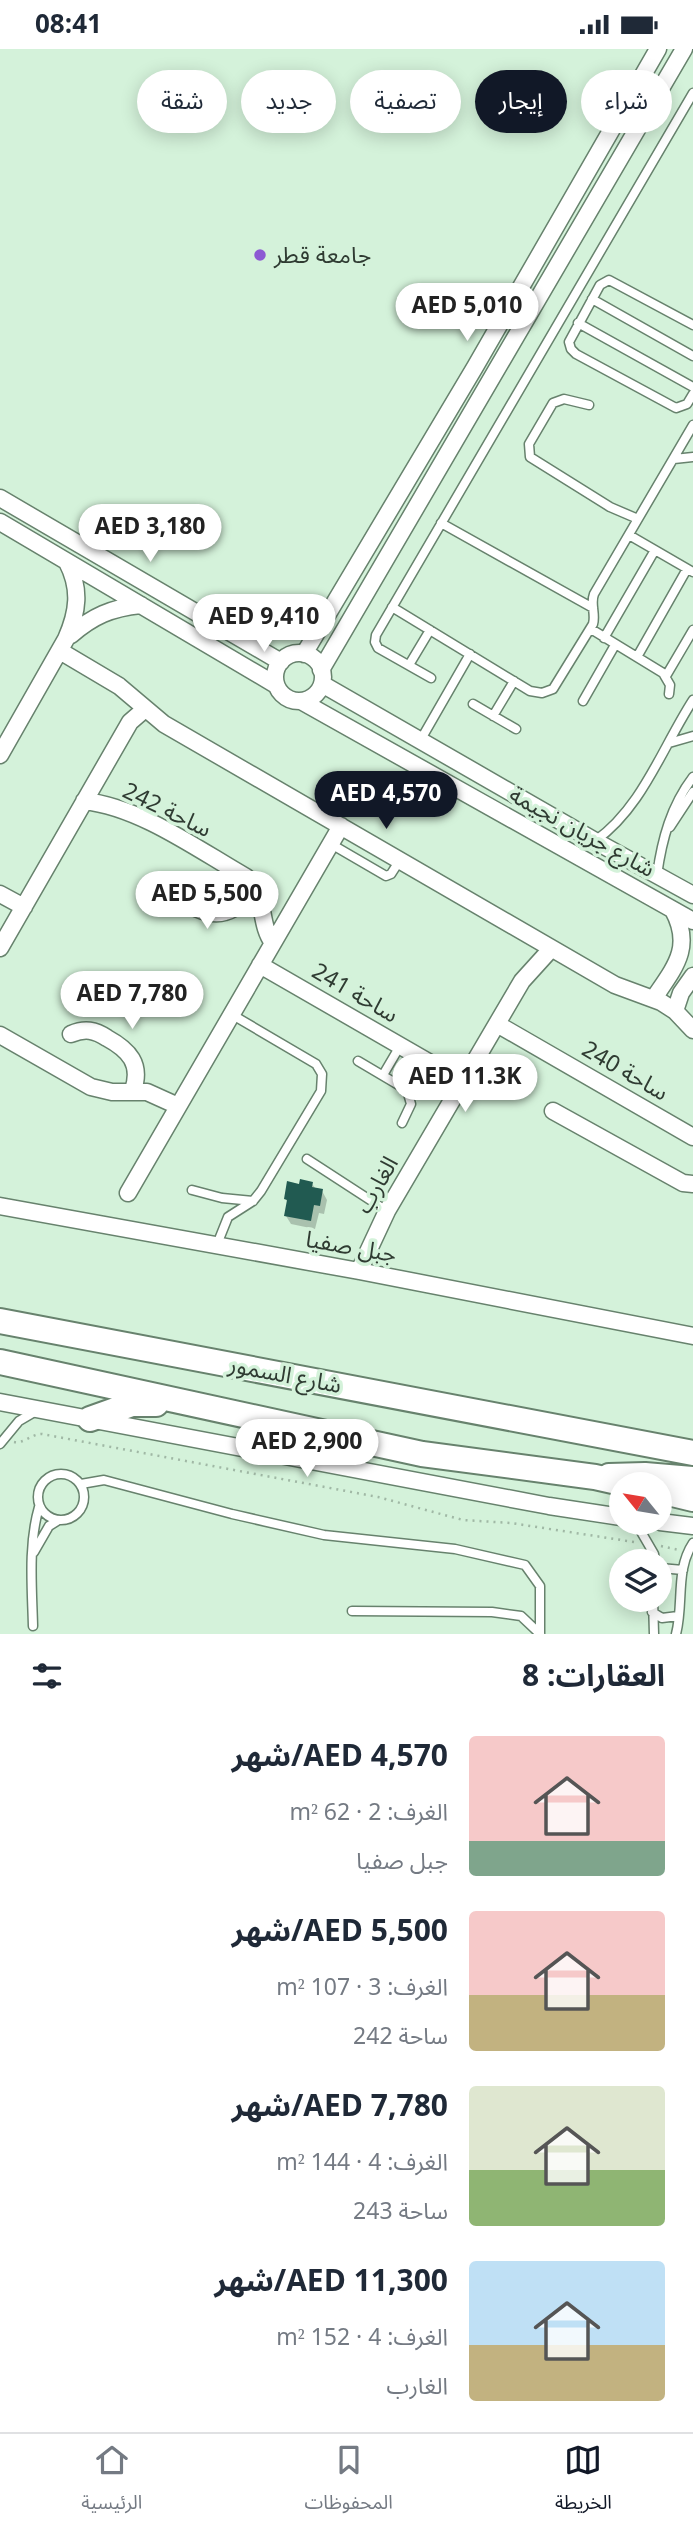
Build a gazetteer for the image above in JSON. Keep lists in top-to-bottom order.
{
  "streets": {
    "main road": ["شارع السمور"],
    "street": [
      "ساحة 242",
      "شارع جريان نجيمة",
      "ساحة 241",
      "ساحة 240",
      "الغارب",
      "جبل صفيا"
    ]
  },
  "crossings": [
    ["ساحة 241", "الغارب"],
    ["ساحة 240", "الغارب"],
    ["الغارب", "جبل صفيا"]
  ],
  "places": ["جامعة قطر"],
  "north": "top left",
  "page": {
    "status": "08:41",
    "chip": [
      "شراء",
      "إيجار",
      "تصفية",
      "جديد",
      "شقة"
    ],
    "price": [
      "AED 5,010",
      "AED 3,180",
      "AED 9,410",
      "AED 4,570",
      "AED 5,500",
      "AED 7,780",
      "AED 11.3K",
      "AED 2,900"
    ],
    "heading": "العقارات: 8",
    "list": [
      {
        "name": "AED 4,570/شهر",
        "note": "الغرف: 2 · 62 m² · جبل صفيا"
      },
      {
        "name": "AED 5,500/شهر",
        "note": "الغرف: 3 · 107 m² · ساحة 242"
      },
      {
        "name": "AED 7,780/شهر",
        "note": "الغرف: 4 · 144 m² · ساحة 243"
      },
      {
        "name": "AED 11,300/شهر",
        "note": "الغرف: 4 · 152 m² · الغارب"
      }
    ],
    "tabs": ["الخريطة", "المحفوظات", "الرئيسية"]
  }
}
